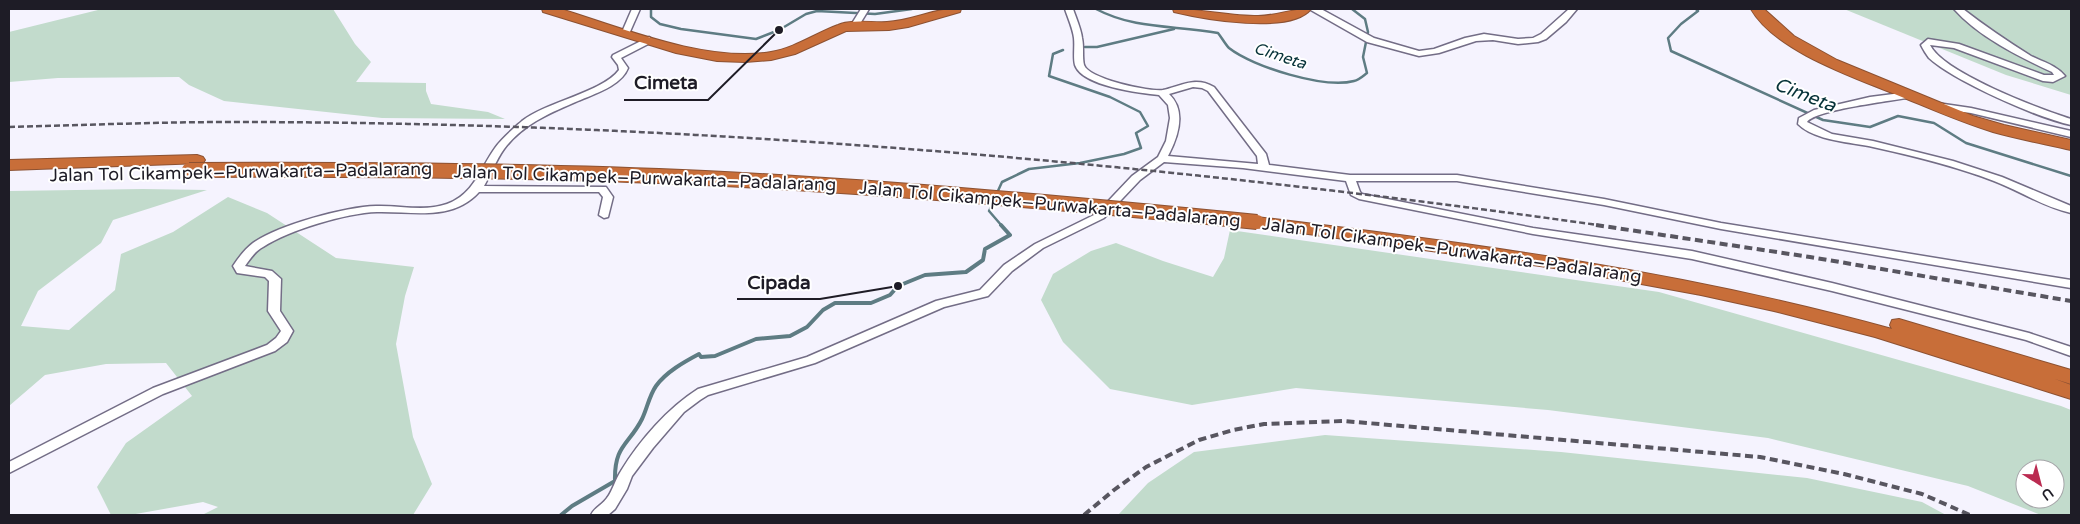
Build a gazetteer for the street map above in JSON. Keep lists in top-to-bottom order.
{
  "streets": {
    "highway": ["Jalan Tol Cikampek–Purwakarta–Padalarang"]
  },
  "water": ["Cimeta"],
  "places": ["Cimeta", "Cipada"],
  "north": "bottom right"
}
